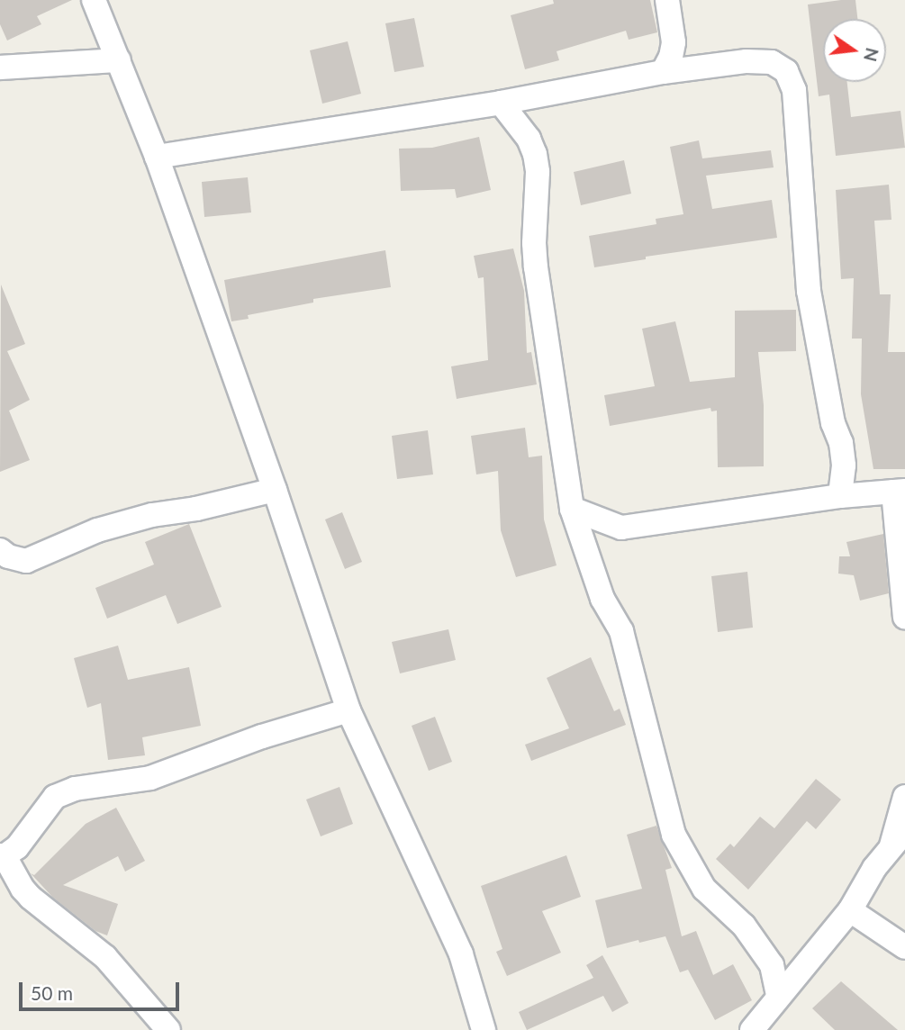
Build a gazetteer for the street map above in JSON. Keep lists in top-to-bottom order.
{
  "scale_bar": "50 m",
  "north": "right"
}
